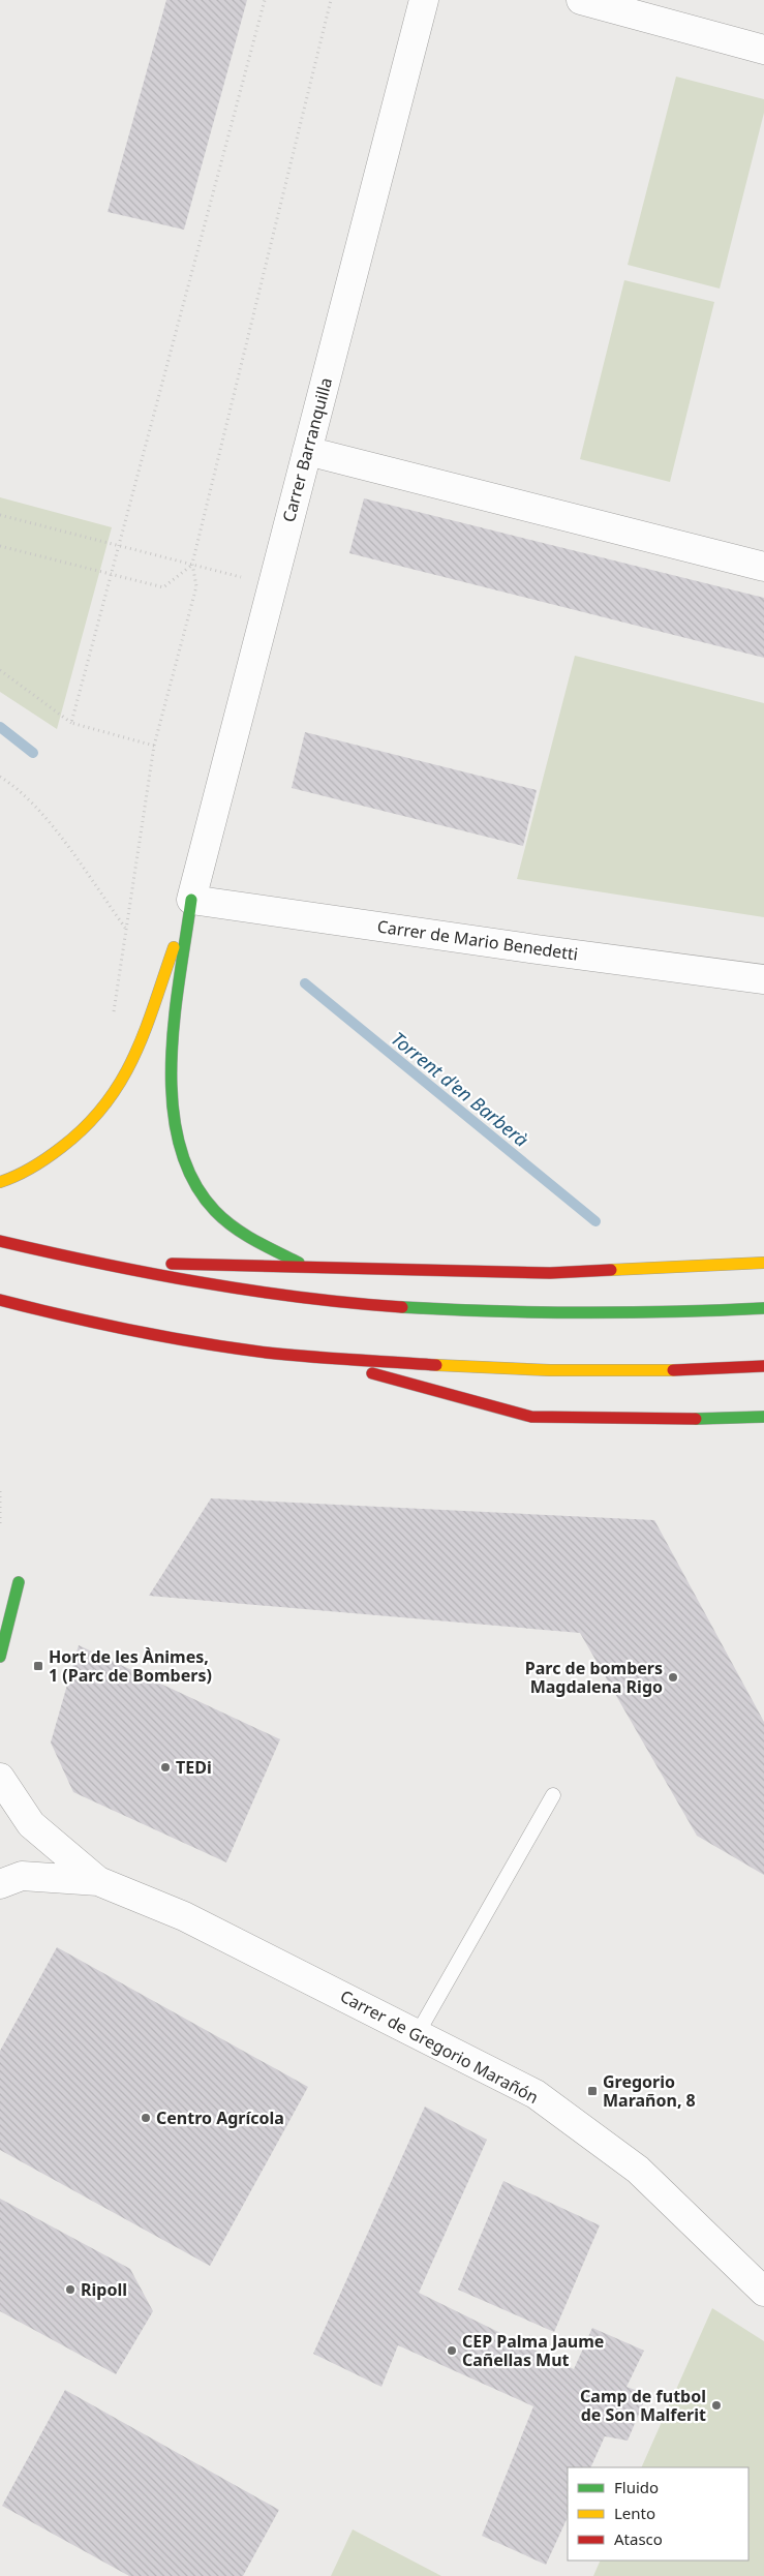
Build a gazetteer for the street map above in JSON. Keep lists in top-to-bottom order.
{
  "streets": {
    "street": ["Carrer Barranquilla", "Carrer de Mario Benedetti", "Carrer de Gregorio Marañón"]
  },
  "crossings": [
    ["Carrer Barranquilla", "Carrer de Mario Benedetti"]
  ],
  "water": ["Torrent d'en Barberà"],
  "places": {
    "transit": ["Hort de les Ànimes, 1 (Parc de Bombers)", "Gregorio Marañon, 8"],
    "other": [
      "Parc de bombers Magdalena Rigo",
      "TEDi",
      "Centro Agrícola",
      "Ripoll",
      "CEP Palma Jaume Cañellas Mut",
      "Camp de futbol de Son Malferit"
    ]
  },
  "legend": ["Fluido", "Lento", "Atasco"]
}
